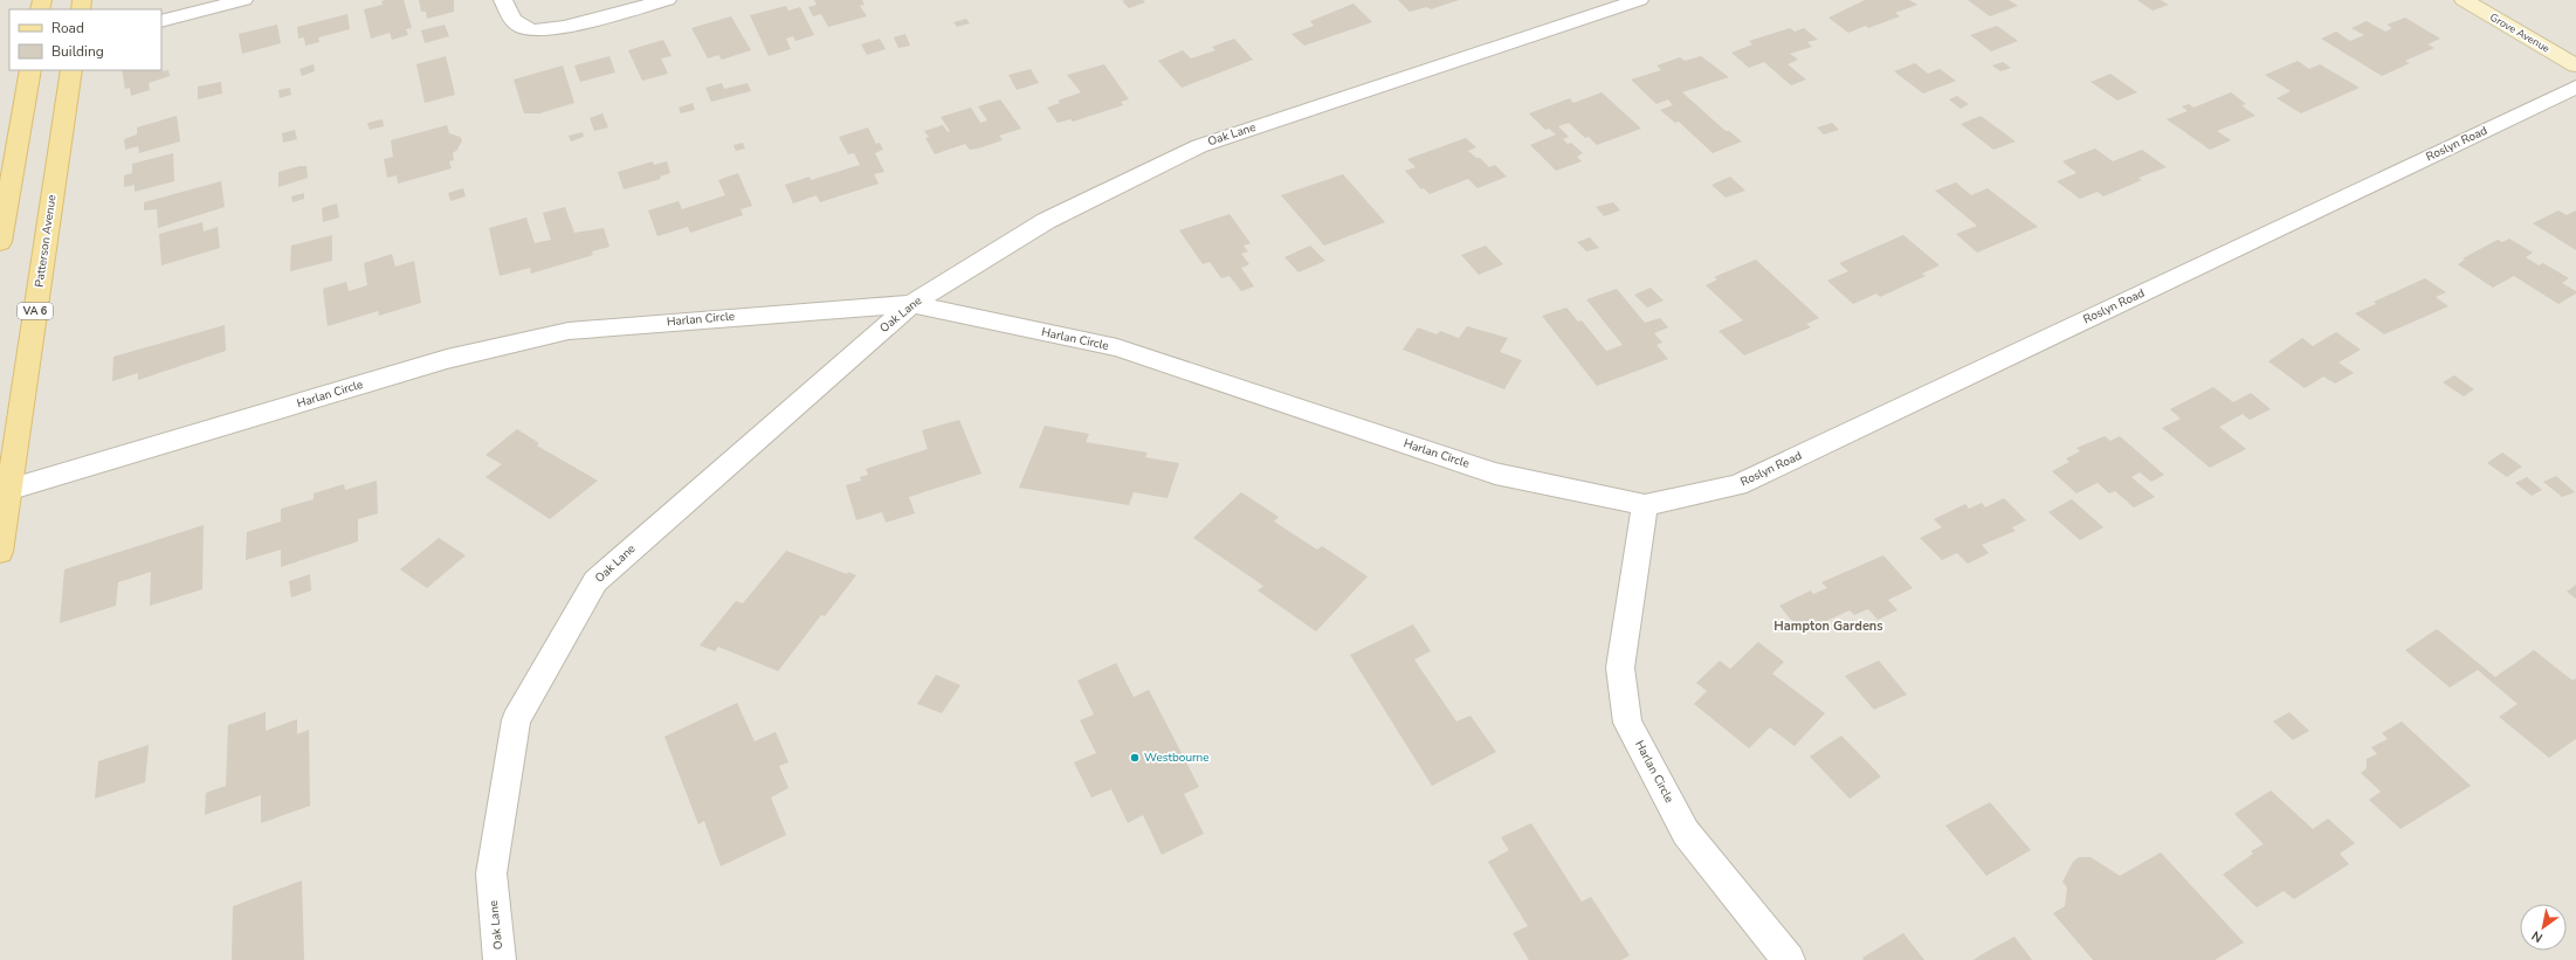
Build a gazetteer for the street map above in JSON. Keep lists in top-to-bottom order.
{
  "streets": {
    "main road": ["Patterson Avenue", "VA 6"],
    "street": [
      "Grove Avenue",
      "Oak Lane",
      "Roslyn Road",
      "Harlan Circle"
    ]
  },
  "crossings": [
    ["Oak Lane", "Harlan Circle"],
    ["Roslyn Road", "Harlan Circle"],
    ["Patterson Avenue", "Harlan Circle"]
  ],
  "districts": ["Hampton Gardens"],
  "places": ["Westbourne"],
  "legend": ["Road", "Building"],
  "north": "bottom left"
}
